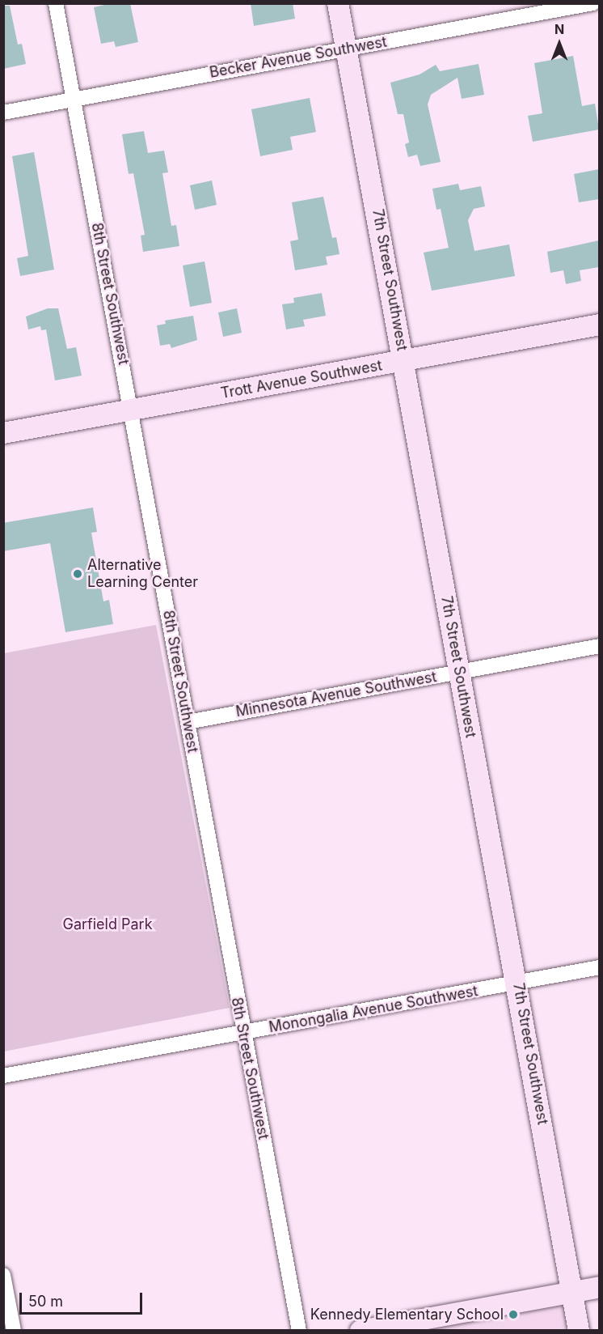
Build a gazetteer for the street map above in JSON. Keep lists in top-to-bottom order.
{
  "streets": {
    "main road": ["7th Street Southwest", "Trott Avenue Southwest"],
    "street": [
      "Becker Avenue Southwest",
      "8th Street Southwest",
      "Minnesota Avenue Southwest",
      "Monongalia Avenue Southwest"
    ]
  },
  "crossings": [
    ["Becker Avenue Southwest", "7th Street Southwest"],
    ["Becker Avenue Southwest", "8th Street Southwest"],
    ["7th Street Southwest", "Trott Avenue Southwest"],
    ["7th Street Southwest", "Minnesota Avenue Southwest"],
    ["7th Street Southwest", "Monongalia Avenue Southwest"],
    ["8th Street Southwest", "Trott Avenue Southwest"],
    ["8th Street Southwest", "Minnesota Avenue Southwest"],
    ["8th Street Southwest", "Monongalia Avenue Southwest"]
  ],
  "parks": ["Garfield Park"],
  "places": ["Alternative Learning Center", "Kennedy Elementary School"],
  "scale_bar": "50 m",
  "north": "top"
}
